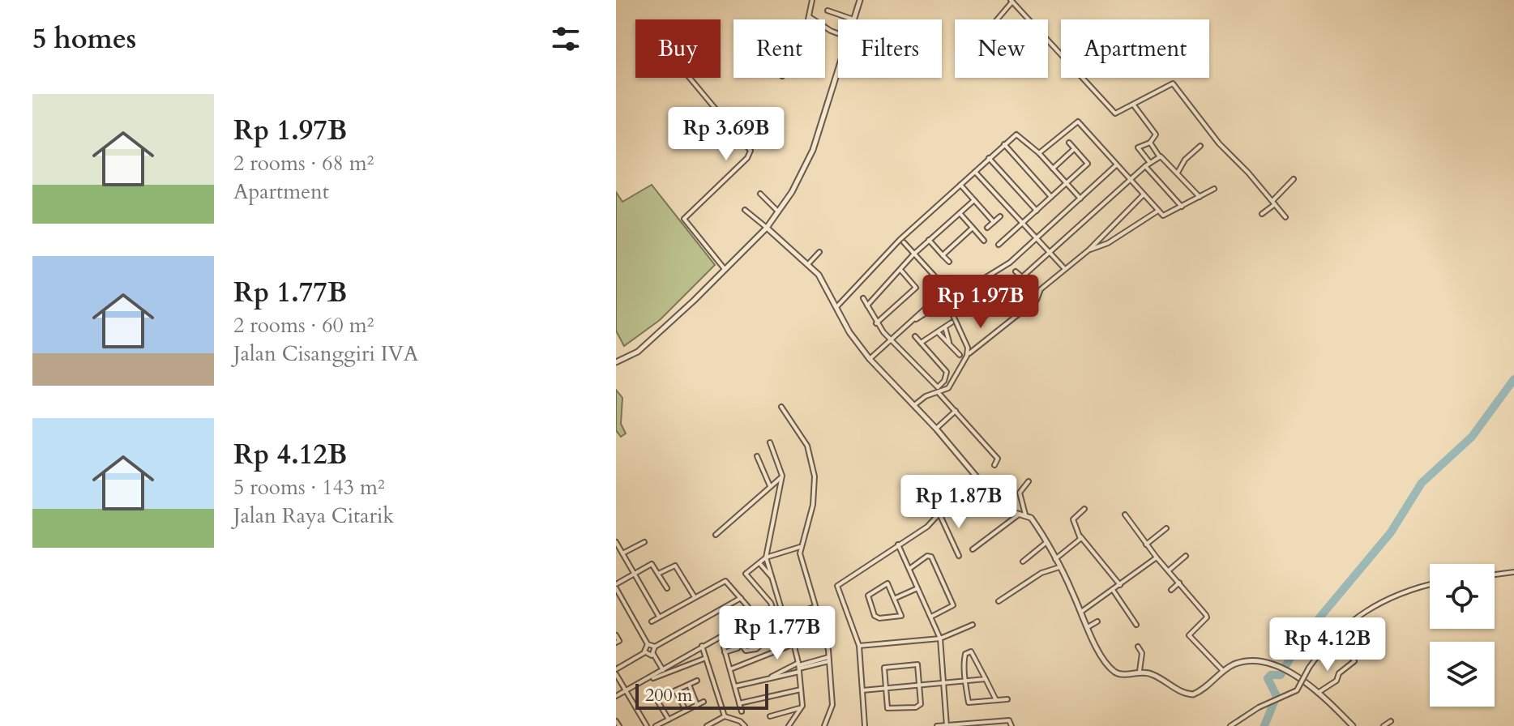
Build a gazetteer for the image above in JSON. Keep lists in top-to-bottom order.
{
  "scale_bar": "200 m",
  "page": {
    "heading": "5 homes",
    "chip": [
      "Buy",
      "Rent",
      "Filters",
      "New",
      "Apartment"
    ],
    "list": [
      {
        "name": "Rp 1.97B",
        "note": "2 rooms · 68 m² · Apartment"
      },
      {
        "name": "Rp 1.77B",
        "note": "2 rooms · 60 m² · Jalan Cisanggiri IVA"
      },
      {
        "name": "Rp 4.12B",
        "note": "5 rooms · 143 m² · Jalan Raya Citarik"
      }
    ],
    "price": [
      "Rp 3.69B",
      "Rp 1.97B",
      "Rp 1.87B",
      "Rp 1.77B",
      "Rp 4.12B"
    ],
    "scale": "200 m"
  }
}
